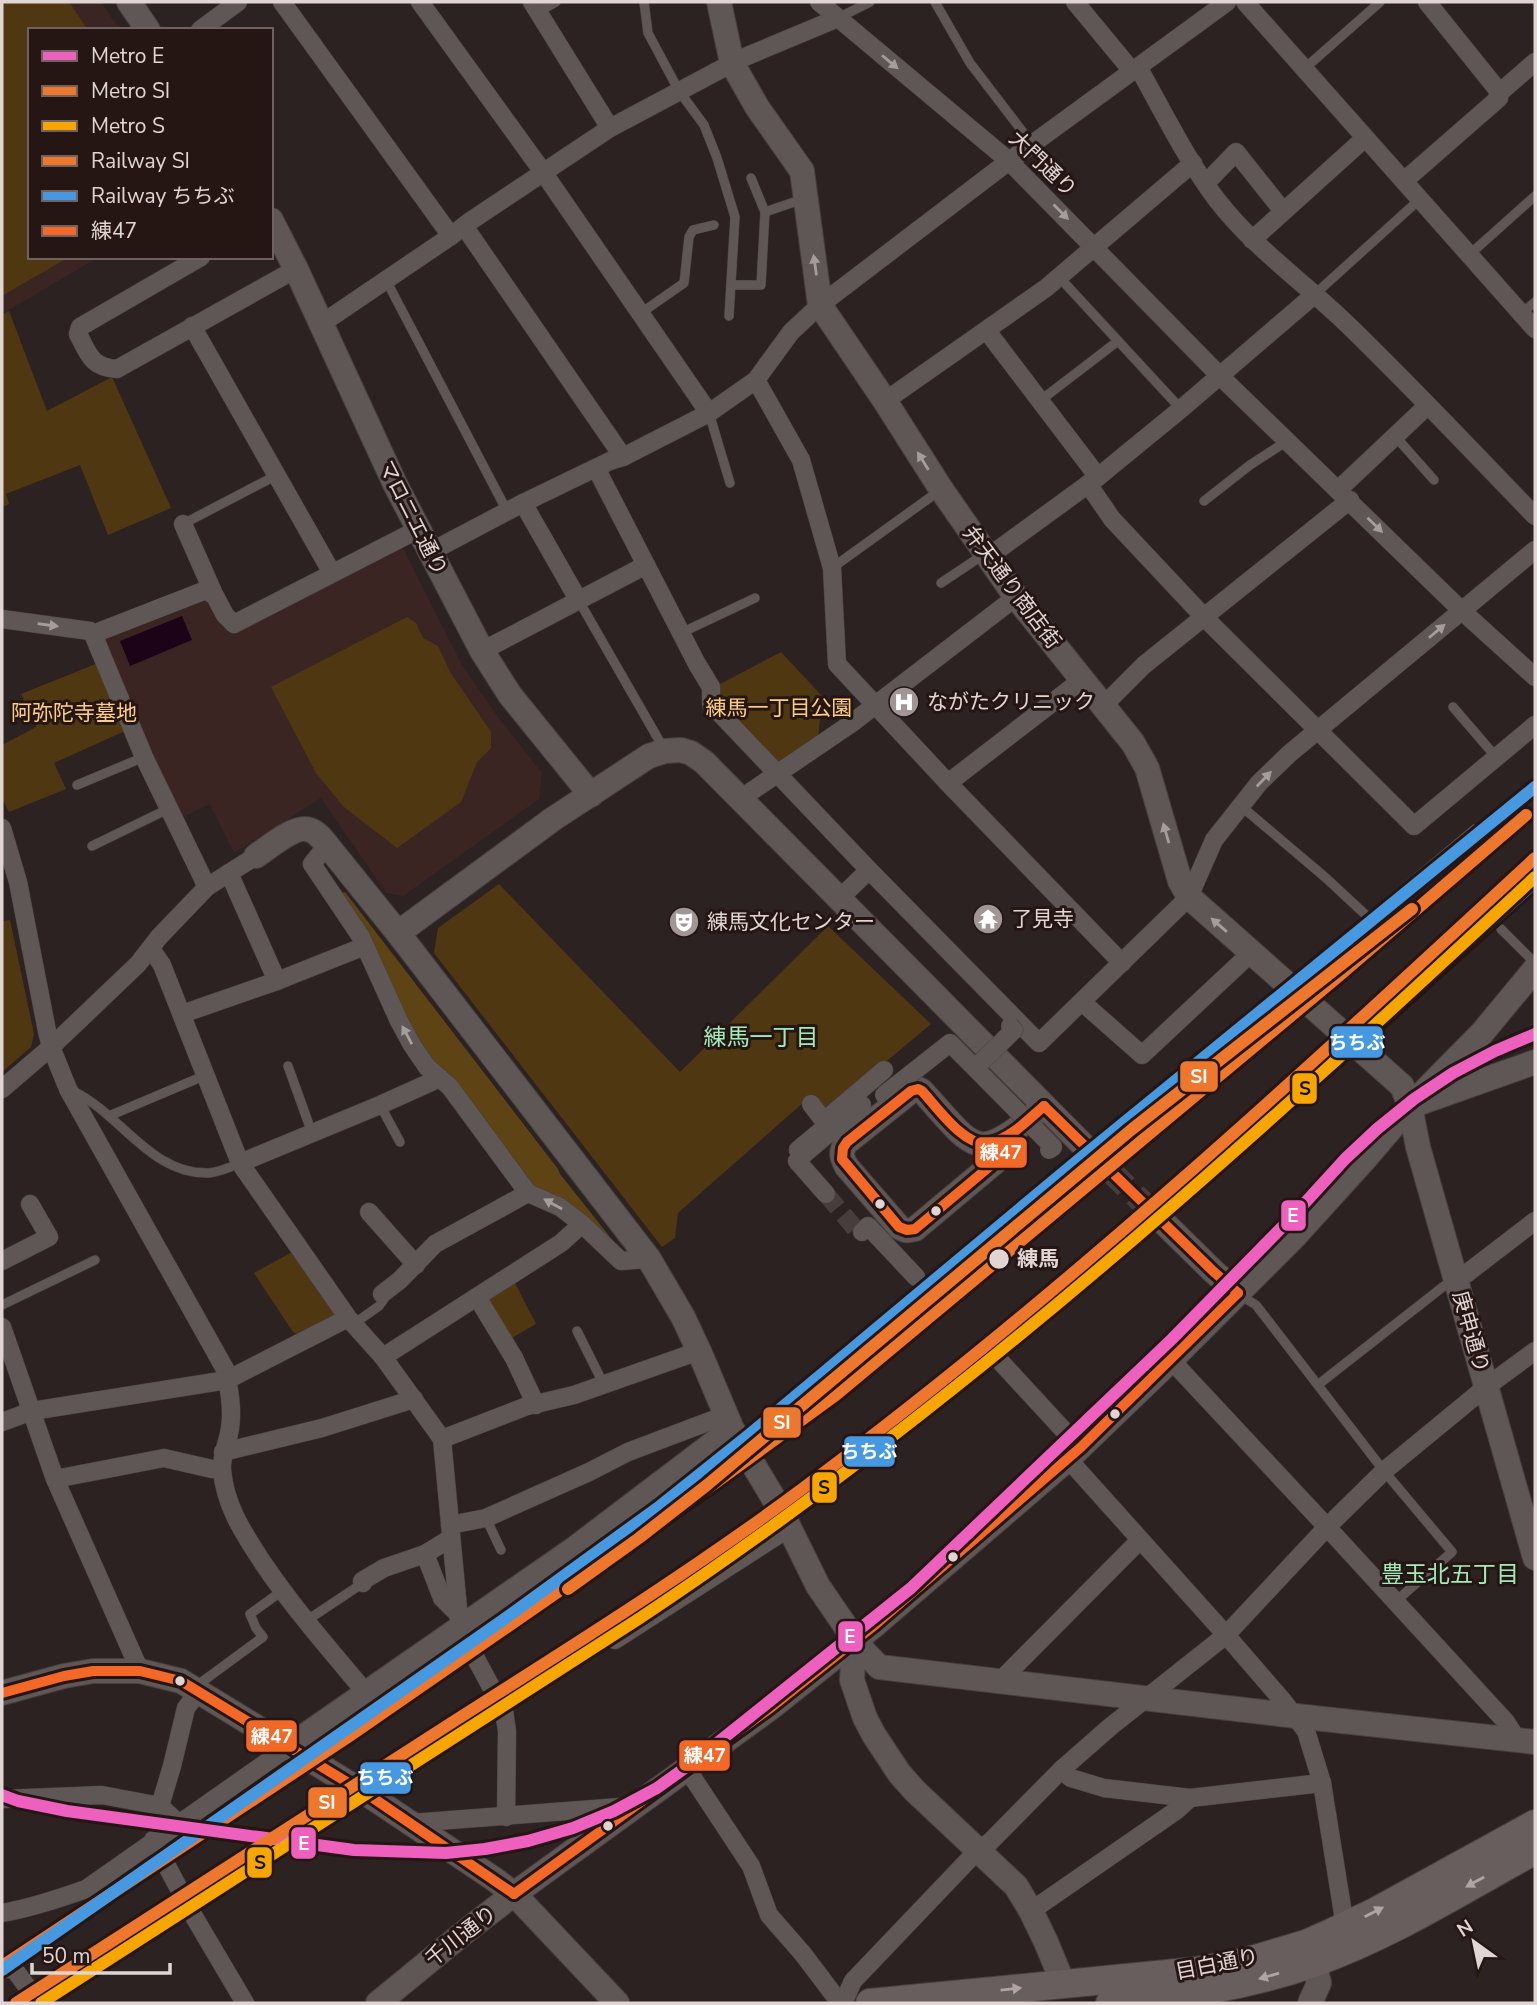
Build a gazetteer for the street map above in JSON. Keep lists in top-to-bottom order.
{
  "streets": {
    "main road": ["目白通り"],
    "street": [
      "大門通り",
      "マロニエ通り",
      "弁天通り商店街",
      "庚申通り",
      "千川通り"
    ]
  },
  "crossings": [
    ["弁天通り商店街", "庚申通り"],
    ["弁天通り商店街", "千川通り"],
    ["庚申通り", "千川通り"]
  ],
  "districts": ["練馬一丁目", "豊玉北五丁目"],
  "parks": ["練馬一丁目公園", "阿弥陀寺墓地"],
  "places": {
    "hospital": ["ながたクリニック"],
    "temple": ["了見寺"],
    "theatre": ["練馬文化センター"],
    "other": ["練馬"]
  },
  "lines": [
    "rail line ちちぶ",
    "rail line SI",
    "metro line SI",
    "metro line S",
    "metro line E",
    "transit line 練47"
  ],
  "legend": [
    "Metro E",
    "Metro SI",
    "Metro S",
    "Railway SI",
    "Railway ちちぶ",
    "練47"
  ],
  "scale_bar": "50 m",
  "north": "top left"
}
